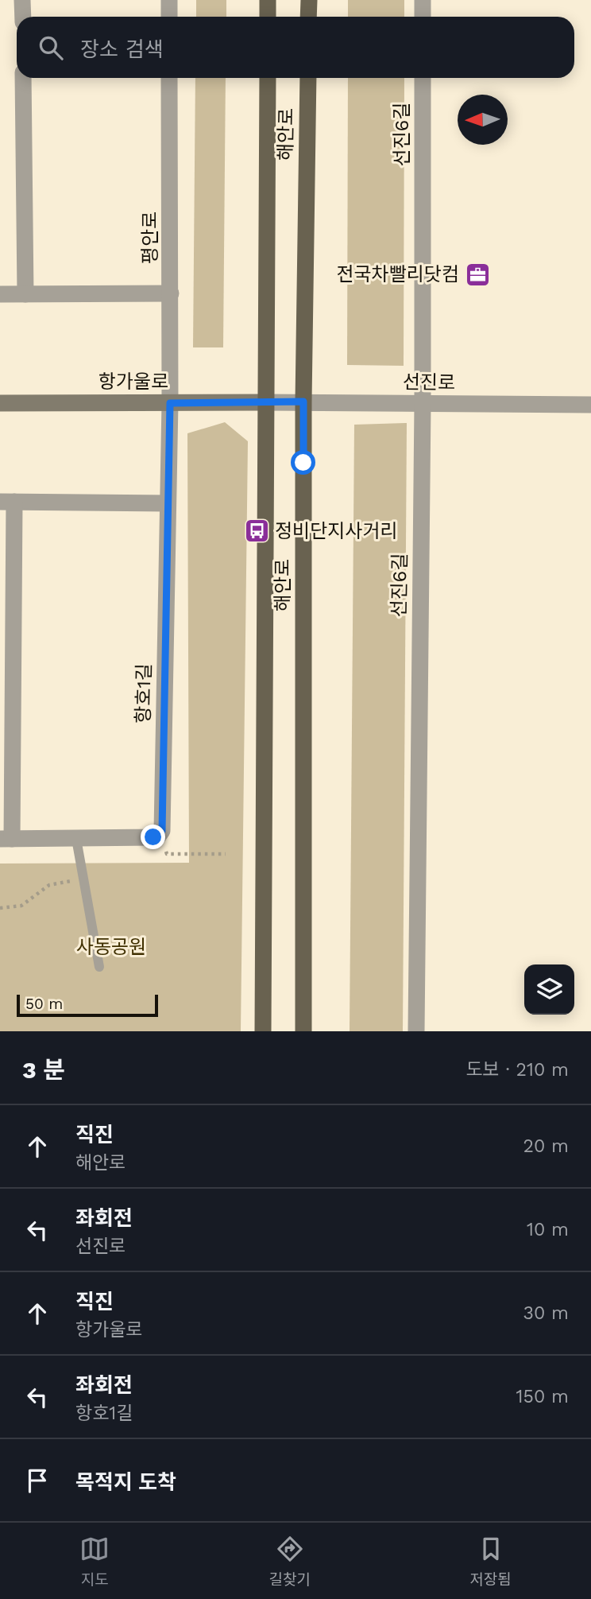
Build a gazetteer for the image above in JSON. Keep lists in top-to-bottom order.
{
  "streets": {
    "main road": ["해안로", "항가울로"],
    "street": [
      "선진6길",
      "평안로",
      "선진로",
      "항호1길"
    ]
  },
  "crossings": [
    ["해안로", "항가울로"],
    ["해안로", "선진로"],
    ["선진6길", "선진로"],
    ["평안로", "항가울로"],
    ["평안로", "항호1길"],
    ["항가울로", "선진로"],
    ["항가울로", "항호1길"]
  ],
  "parks": ["사동공원"],
  "places": {
    "office": ["전국차빨리닷컴"],
    "bus stop": ["정비단지사거리"]
  },
  "scale_bar": "50 m",
  "north": "left",
  "page": {
    "search": "장소 검색",
    "scale": "50 m",
    "heading": ["3 분", "도보 · 210 m"],
    "list": [
      ["직진", "해안로", "20 m"],
      ["좌회전", "선진로", "10 m"],
      ["직진", "항가울로", "30 m"],
      ["좌회전", "항호1길", "150 m"],
      "목적지 도착"
    ],
    "nav": ["지도", "길찾기", "저장됨"]
  }
}
